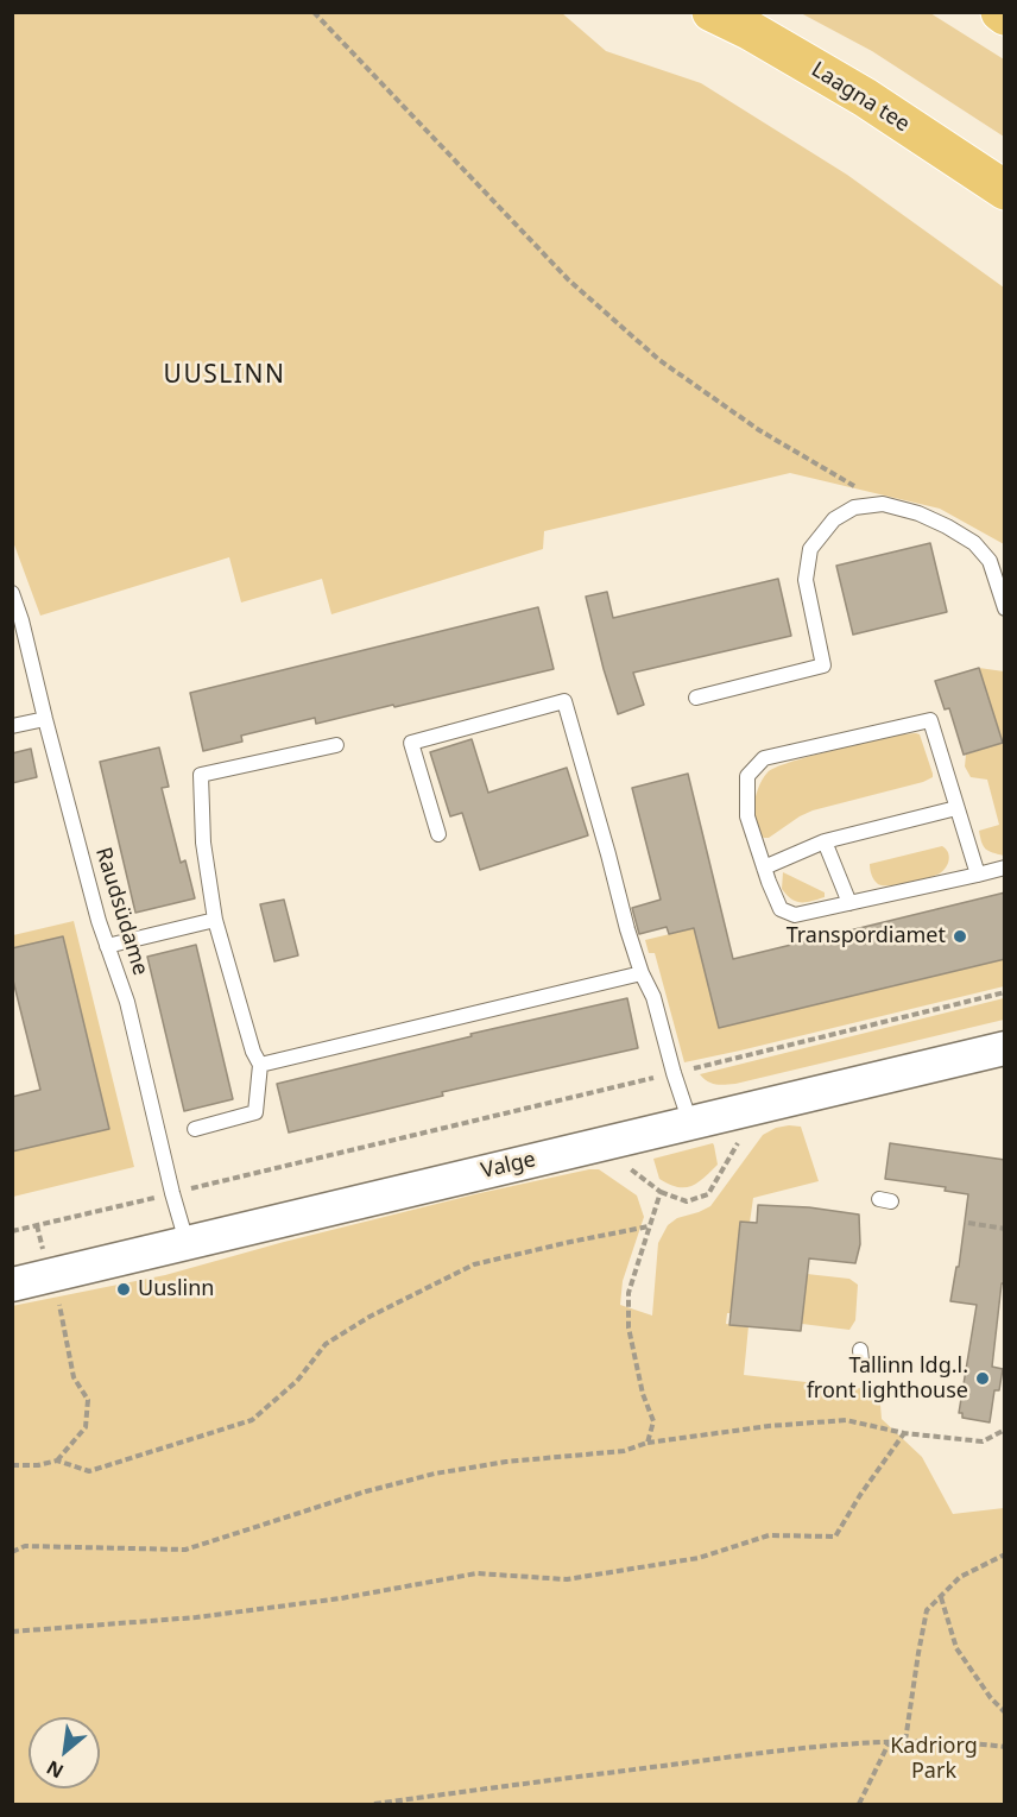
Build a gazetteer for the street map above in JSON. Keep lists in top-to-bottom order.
{
  "streets": {
    "main road": ["Laagna tee"],
    "street": ["Valge"],
    "lane": ["Raudsüdame"]
  },
  "crossings": [
    ["Raudsüdame", "Valge"]
  ],
  "districts": ["UUSLINN"],
  "parks": ["Kadriorg Park"],
  "places": ["Transpordiamet", "Uuslinn", "Tallinn ldg.l. front lighthouse"],
  "north": "bottom left"
}
